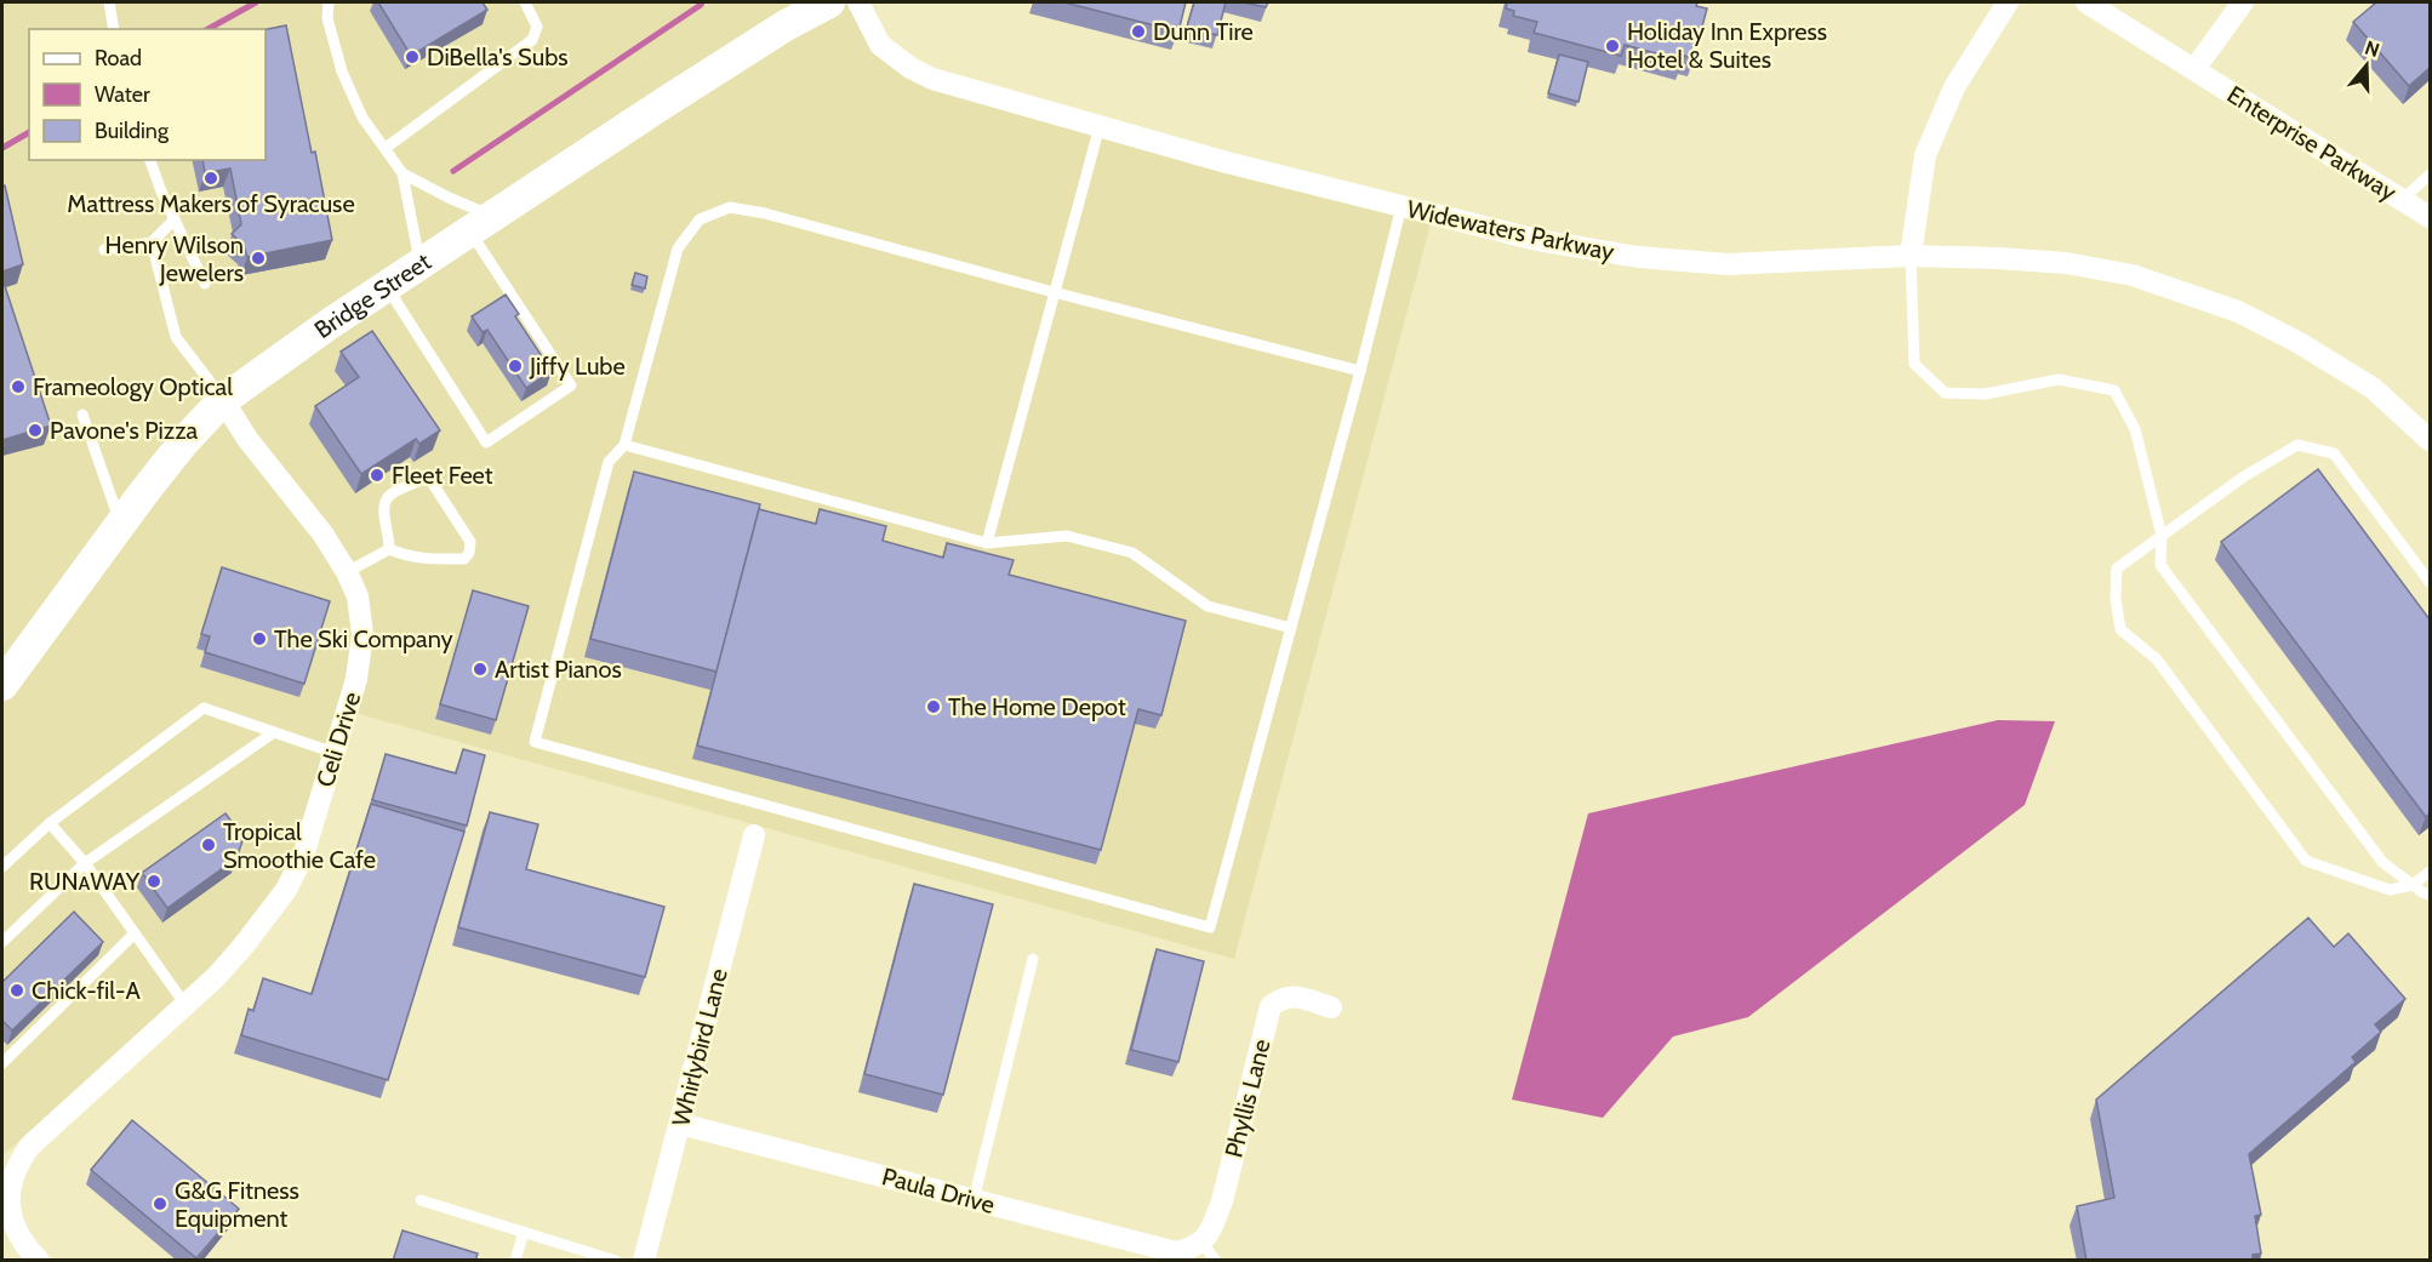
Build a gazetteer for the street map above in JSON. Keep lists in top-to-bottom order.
{
  "streets": {
    "main road": ["Bridge Street"],
    "street": [
      "Enterprise Parkway",
      "Widewaters Parkway",
      "Celi Drive",
      "Whirlybird Lane",
      "Phyllis Lane",
      "Paula Drive"
    ]
  },
  "crossings": [
    ["Bridge Street", "Celi Drive"],
    ["Whirlybird Lane", "Paula Drive"],
    ["Phyllis Lane", "Paula Drive"]
  ],
  "places": [
    "Dunn Tire",
    "Holiday Inn Express Hotel & Suites",
    "DiBella's Subs",
    "Mattress Makers of Syracuse",
    "Henry Wilson Jewelers",
    "Jiffy Lube",
    "Frameology Optical",
    "Pavone's Pizza",
    "Fleet Feet",
    "The Ski Company",
    "Artist Pianos",
    "The Home Depot",
    "Tropical Smoothie Cafe",
    "RUNᴀWAY",
    "Chick-fil-A",
    "G&G Fitness Equipment"
  ],
  "legend": ["Road", "Water", "Building"],
  "north": "top"
}
